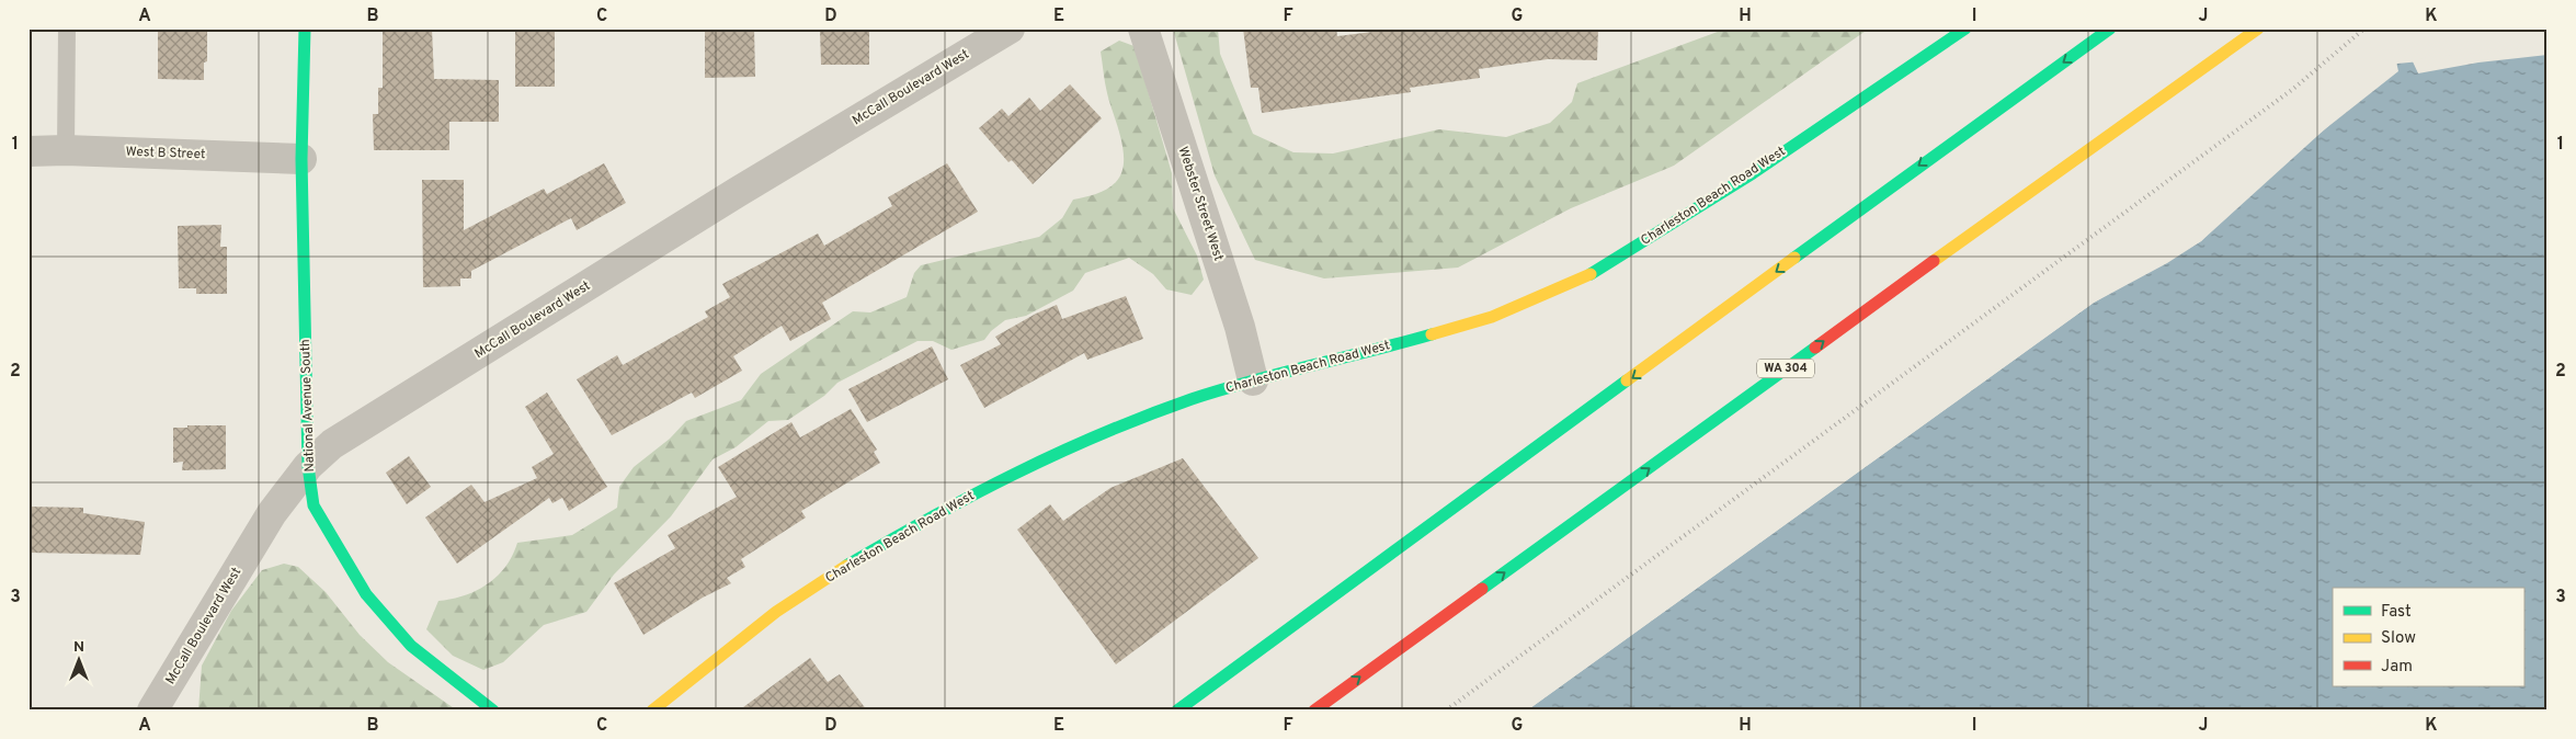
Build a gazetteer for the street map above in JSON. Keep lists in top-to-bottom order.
{
  "streets": {
    "main road": ["Charleston Beach Road West", "WA 304", "National Avenue South"],
    "street": ["McCall Boulevard West", "West B Street", "Webster Street West"]
  },
  "crossings": [
    ["McCall Boulevard West", "National Avenue South"],
    ["West B Street", "National Avenue South"],
    ["Charleston Beach Road West", "Webster Street West"]
  ],
  "legend": ["Fast", "Slow", "Jam"],
  "north": "top",
  "grid": {
    "columns": [
      "A",
      "B",
      "C",
      "D",
      "E",
      "F",
      "G",
      "H",
      "I",
      "J",
      "K"
    ],
    "rows": ["1", "2", "3"]
  }
}
